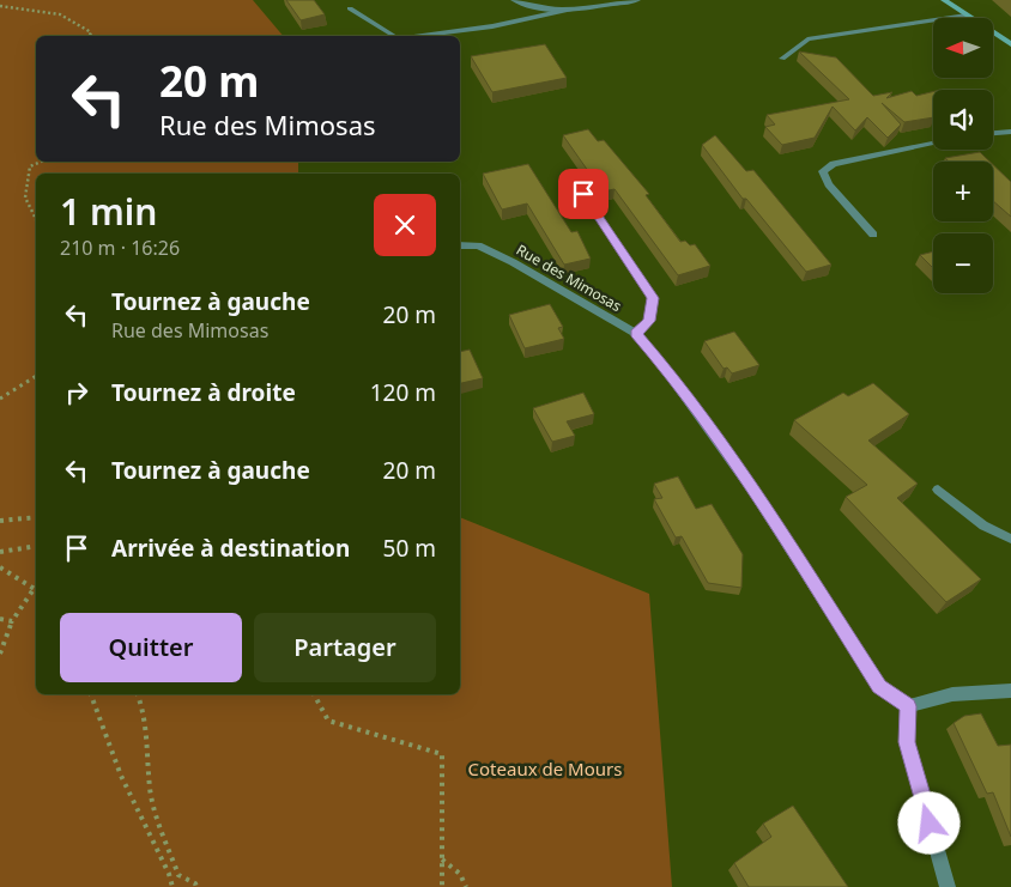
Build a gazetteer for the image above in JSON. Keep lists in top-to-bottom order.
{
  "streets": {
    "street": ["Rue des Mimosas"]
  },
  "parks": ["Coteaux de Mours"],
  "north": "left",
  "page": {
    "map_buttons": ["+", "−"],
    "turn": ["20 m", "Rue des Mimosas"],
    "heading": ["1 min", "210 m · 16:26"],
    "list": [
      {
        "name": "Tournez à gauche",
        "note": "Rue des Mimosas",
        "value": "20 m"
      },
      {
        "name": "Tournez à droite",
        "value": "120 m"
      },
      {
        "name": "Tournez à gauche",
        "value": "20 m"
      },
      {
        "name": "Arrivée à destination",
        "value": "50 m"
      }
    ],
    "buttons": ["Quitter", "Partager"]
  }
}
